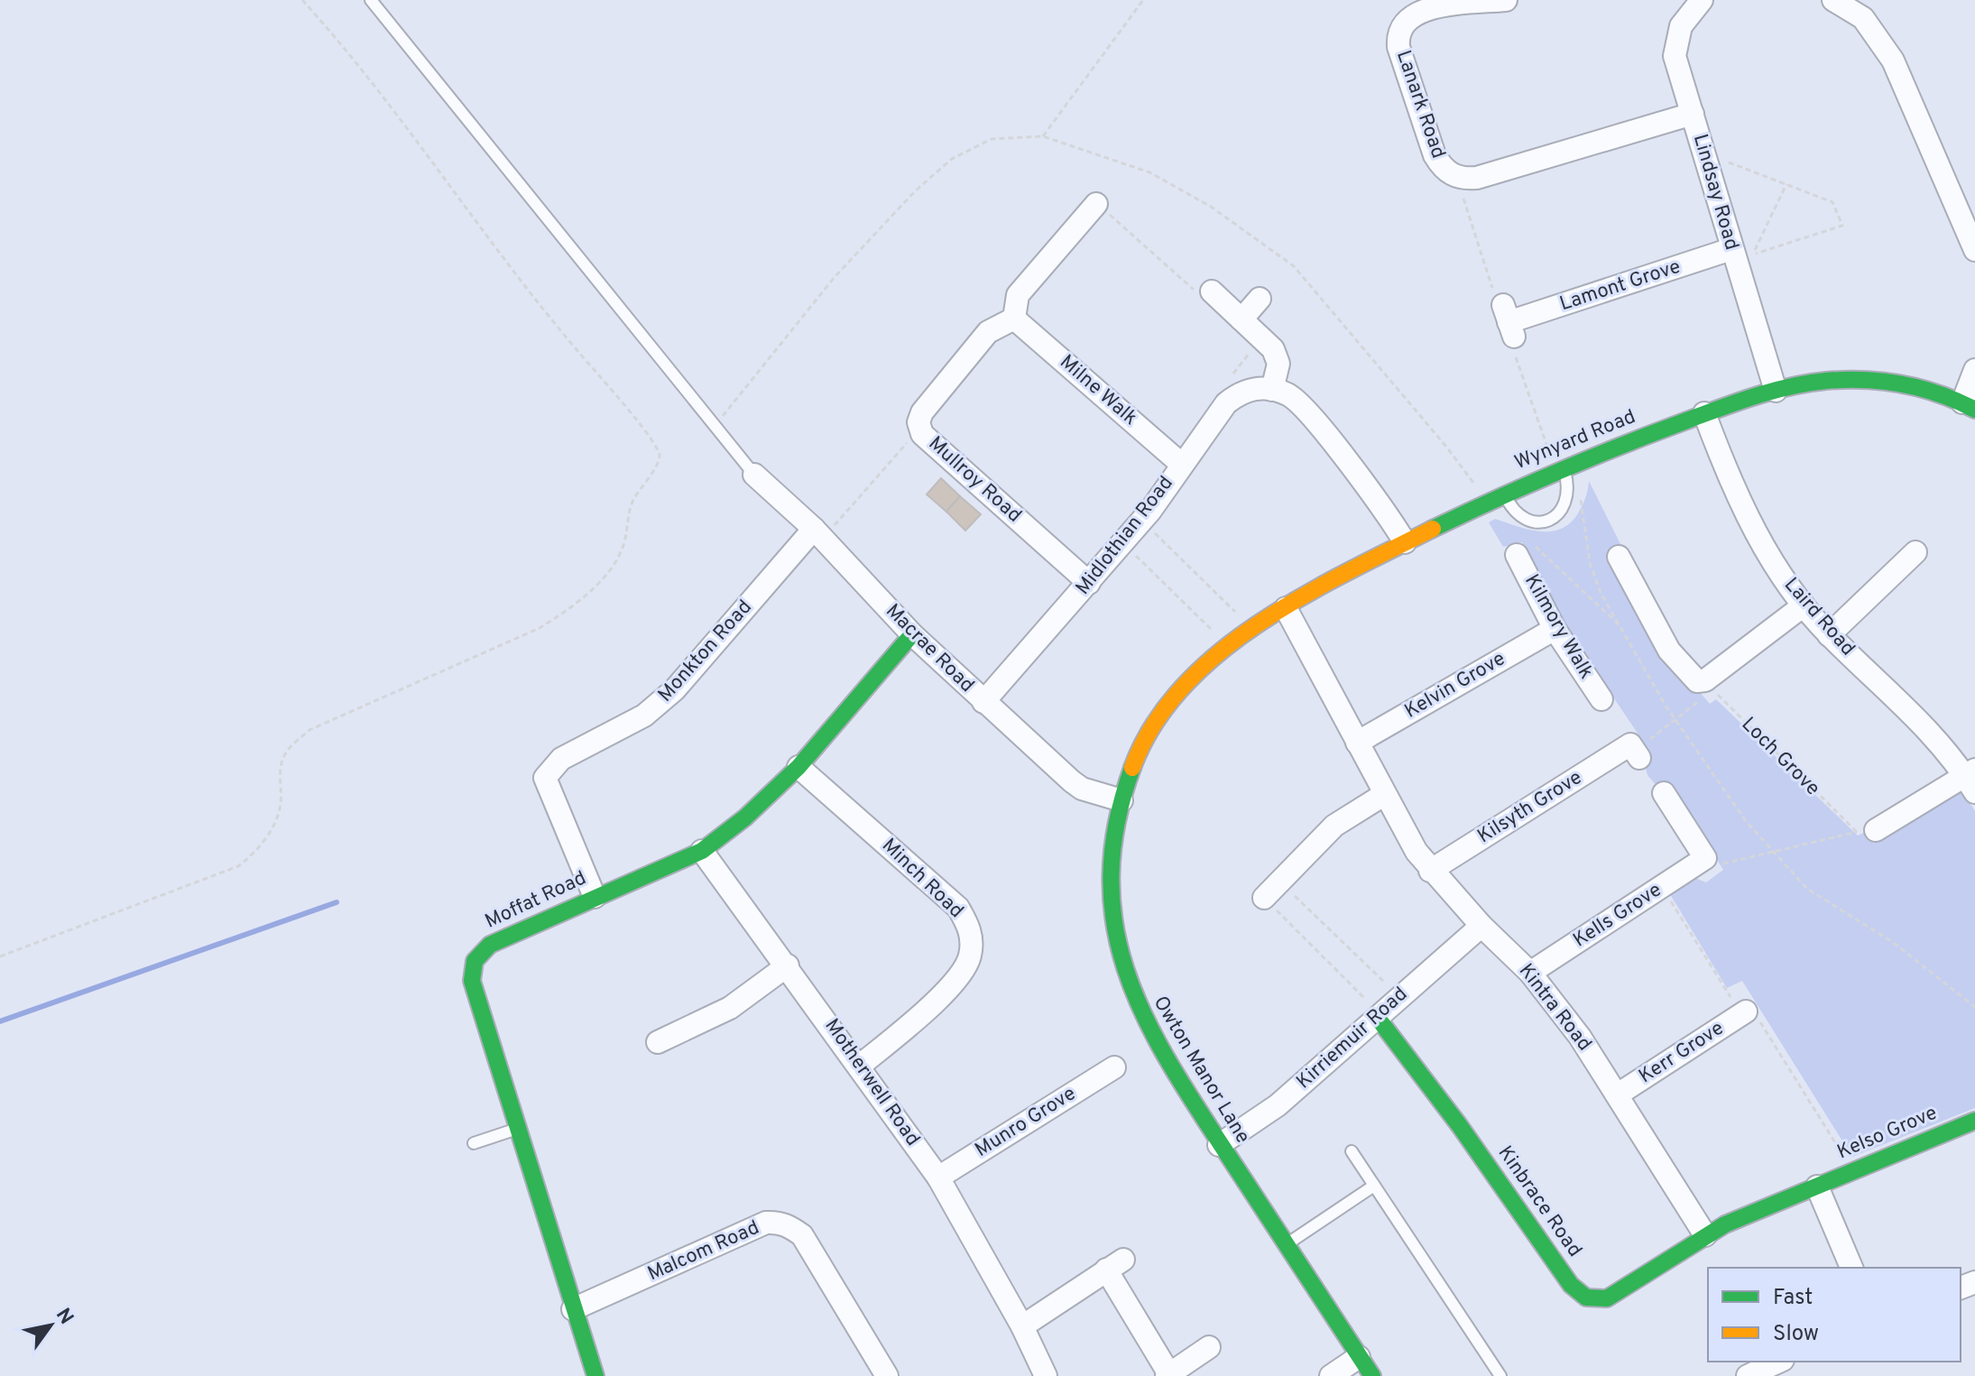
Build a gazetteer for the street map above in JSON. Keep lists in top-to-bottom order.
{
  "streets": {
    "street": [
      "Lanark Road",
      "Lindsay Road",
      "Lamont Grove",
      "Milne Walk",
      "Wynyard Road",
      "Mullroy Road",
      "Midlothian Road",
      "Laird Road",
      "Kilmory Walk",
      "Macrae Road",
      "Monkton Road",
      "Kelvin Grove",
      "Kilsyth Grove",
      "Minch Road",
      "Moffat Road",
      "Kells Grove",
      "Kintra Road",
      "Kirriemuir Road",
      "Kerr Grove",
      "Owton Manor Lane",
      "Motherwell Road",
      "Munro Grove",
      "Kelso Grove",
      "Kinbrace Road",
      "Malcom Road"
    ],
    "path": ["Loch Grove"]
  },
  "crossings": [
    ["Lindsay Road", "Lamont Grove"],
    ["Lindsay Road", "Wynyard Road"],
    ["Milne Walk", "Mullroy Road"],
    ["Milne Walk", "Midlothian Road"],
    ["Wynyard Road", "Laird Road"],
    ["Wynyard Road", "Kintra Road"],
    ["Wynyard Road", "Owton Manor Lane"],
    ["Mullroy Road", "Midlothian Road"],
    ["Midlothian Road", "Macrae Road"],
    ["Kilmory Walk", "Kelvin Grove"],
    ["Macrae Road", "Monkton Road"],
    ["Macrae Road", "Moffat Road"],
    ["Macrae Road", "Owton Manor Lane"],
    ["Monkton Road", "Moffat Road"],
    ["Kelvin Grove", "Kintra Road"],
    ["Kilsyth Grove", "Kintra Road"],
    ["Minch Road", "Moffat Road"],
    ["Minch Road", "Motherwell Road"],
    ["Moffat Road", "Motherwell Road"],
    ["Moffat Road", "Malcom Road"],
    ["Kells Grove", "Kintra Road"],
    ["Kintra Road", "Kirriemuir Road"],
    ["Kintra Road", "Kerr Grove"],
    ["Kintra Road", "Kinbrace Road"],
    ["Kirriemuir Road", "Owton Manor Lane"],
    ["Kirriemuir Road", "Kinbrace Road"],
    ["Motherwell Road", "Munro Grove"]
  ],
  "legend": ["Fast", "Slow"],
  "north": "top right"
}
